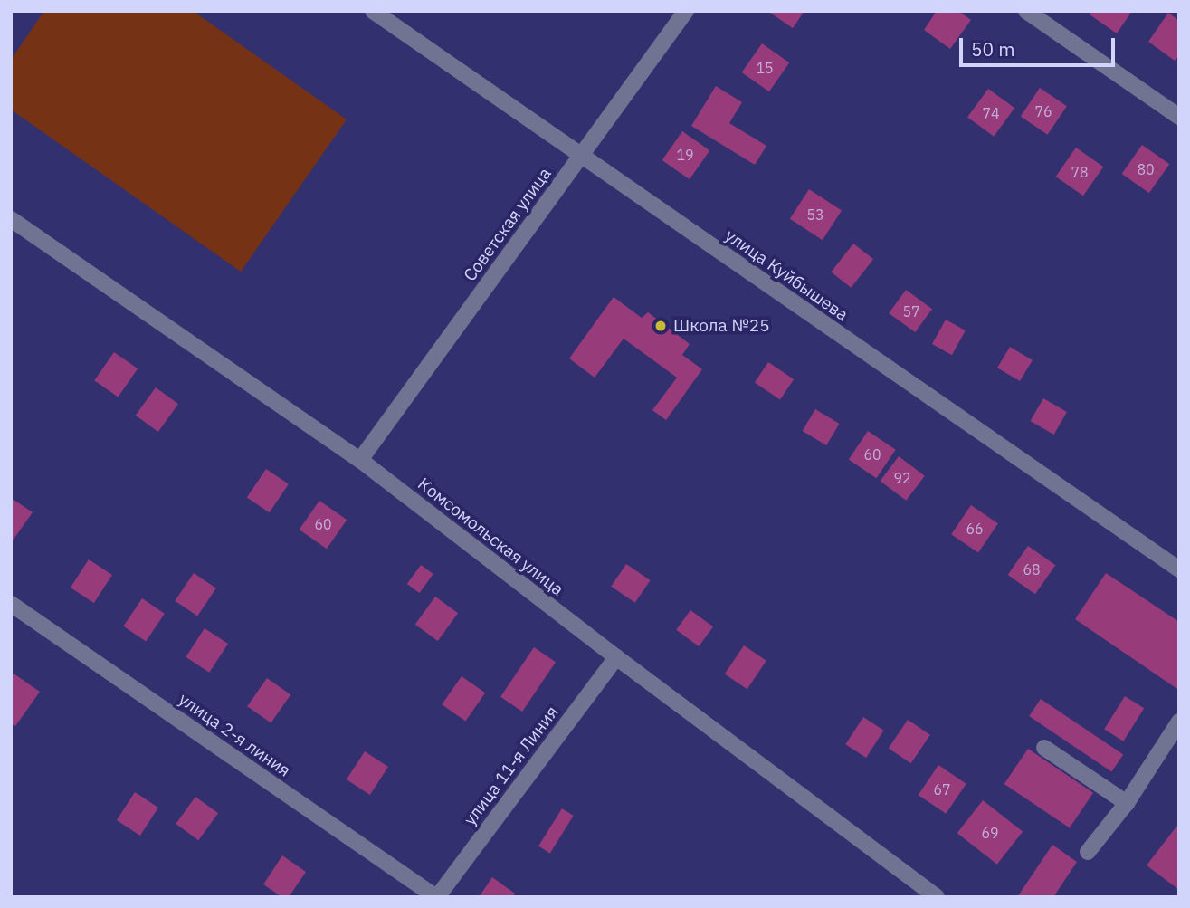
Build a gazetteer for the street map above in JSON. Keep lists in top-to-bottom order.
{
  "streets": {
    "street": [
      "Советская улица",
      "улица Куйбышева",
      "Комсомольская улица",
      "улица 2-я линия",
      "улица 11-я Линия"
    ]
  },
  "crossings": [
    ["Советская улица", "улица Куйбышева"],
    ["Советская улица", "Комсомольская улица"],
    ["Комсомольская улица", "улица 11-я Линия"],
    ["улица 2-я линия", "улица 11-я Линия"]
  ],
  "places": ["Школа №25"],
  "house_numbers": [
    "15",
    "76",
    "74",
    "19",
    "80",
    "78",
    "53",
    "57",
    "60",
    "92",
    "60",
    "66",
    "68",
    "67",
    "69"
  ],
  "scale_bar": "50 m"
}
